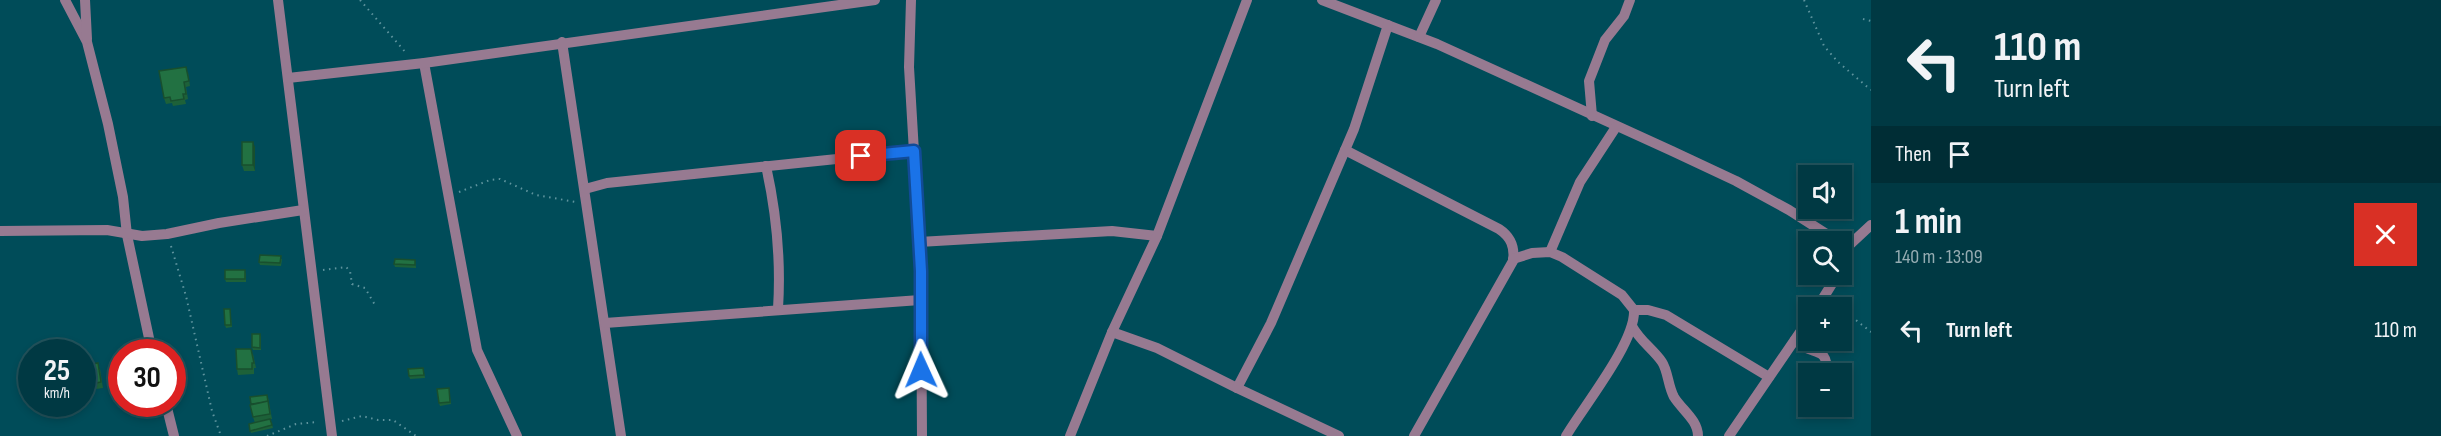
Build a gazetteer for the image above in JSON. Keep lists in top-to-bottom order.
{
  "page": {
    "turn": ["110 m", "Turn left"],
    "then": "Then",
    "map_buttons": ["+", "−"],
    "heading": ["1 min", "140 m · 13:09"],
    "list": [
      {
        "name": "Turn left",
        "value": "110 m"
      }
    ],
    "speed": "25 km/h",
    "limit": "30"
  }
}
